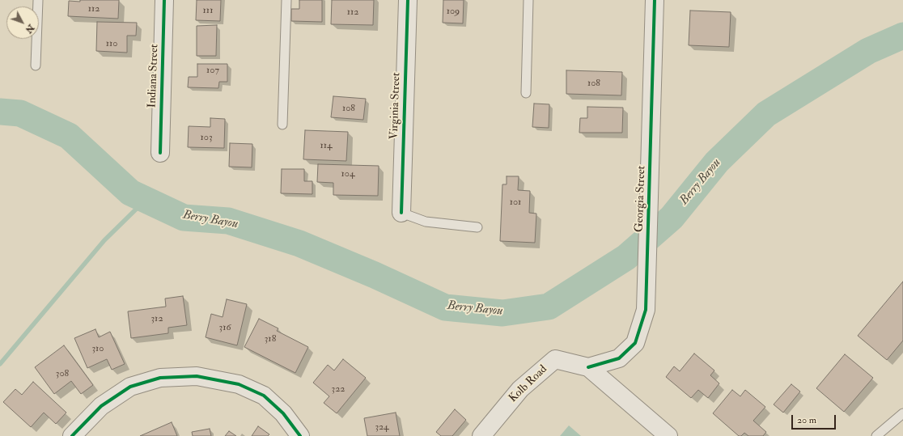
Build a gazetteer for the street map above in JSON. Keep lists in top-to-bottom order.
{
  "streets": {
    "street": [
      "Indiana Street",
      "Virginia Street",
      "Georgia Street",
      "Kolb Road"
    ]
  },
  "crossings": [
    ["Georgia Street", "Kolb Road"]
  ],
  "water": ["Berry Bayou"],
  "house_numbers": [
    "112",
    "111",
    "109",
    "112",
    "110",
    "107",
    "108",
    "108",
    "103",
    "114",
    "104",
    "101",
    "312",
    "316",
    "318",
    "310",
    "308",
    "322",
    "324"
  ],
  "scale_bar": "20 m",
  "north": "bottom right"
}
